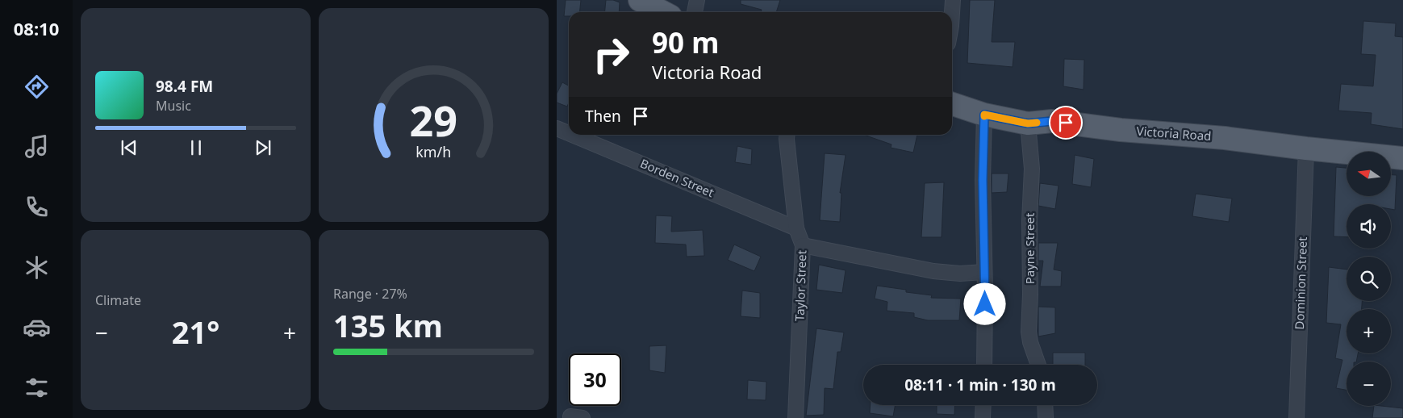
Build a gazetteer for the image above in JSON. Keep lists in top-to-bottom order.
{
  "streets": {
    "main road": ["Victoria Road"],
    "street": [
      "Borden Street",
      "Payne Street",
      "Dominion Street",
      "Taylor Street"
    ]
  },
  "crossings": [
    ["Victoria Road", "Payne Street"],
    ["Victoria Road", "Dominion Street"],
    ["Borden Street", "Taylor Street"]
  ],
  "north": "left",
  "page": {
    "tabs": "08:10",
    "turn": ["90 m", "Victoria Road"],
    "song": ["98.4 FM", "Music"],
    "then": "Then",
    "map_buttons": ["+", "−"],
    "tile": [
      "Climate",
      ["Range · 27%", "135 km"]
    ],
    "heat": ["−", "21°", "+"],
    "limit": "30",
    "trip": "08:11 · 1 min · 130 m",
    "gauge": ["29", "km/h"]
  }
}
